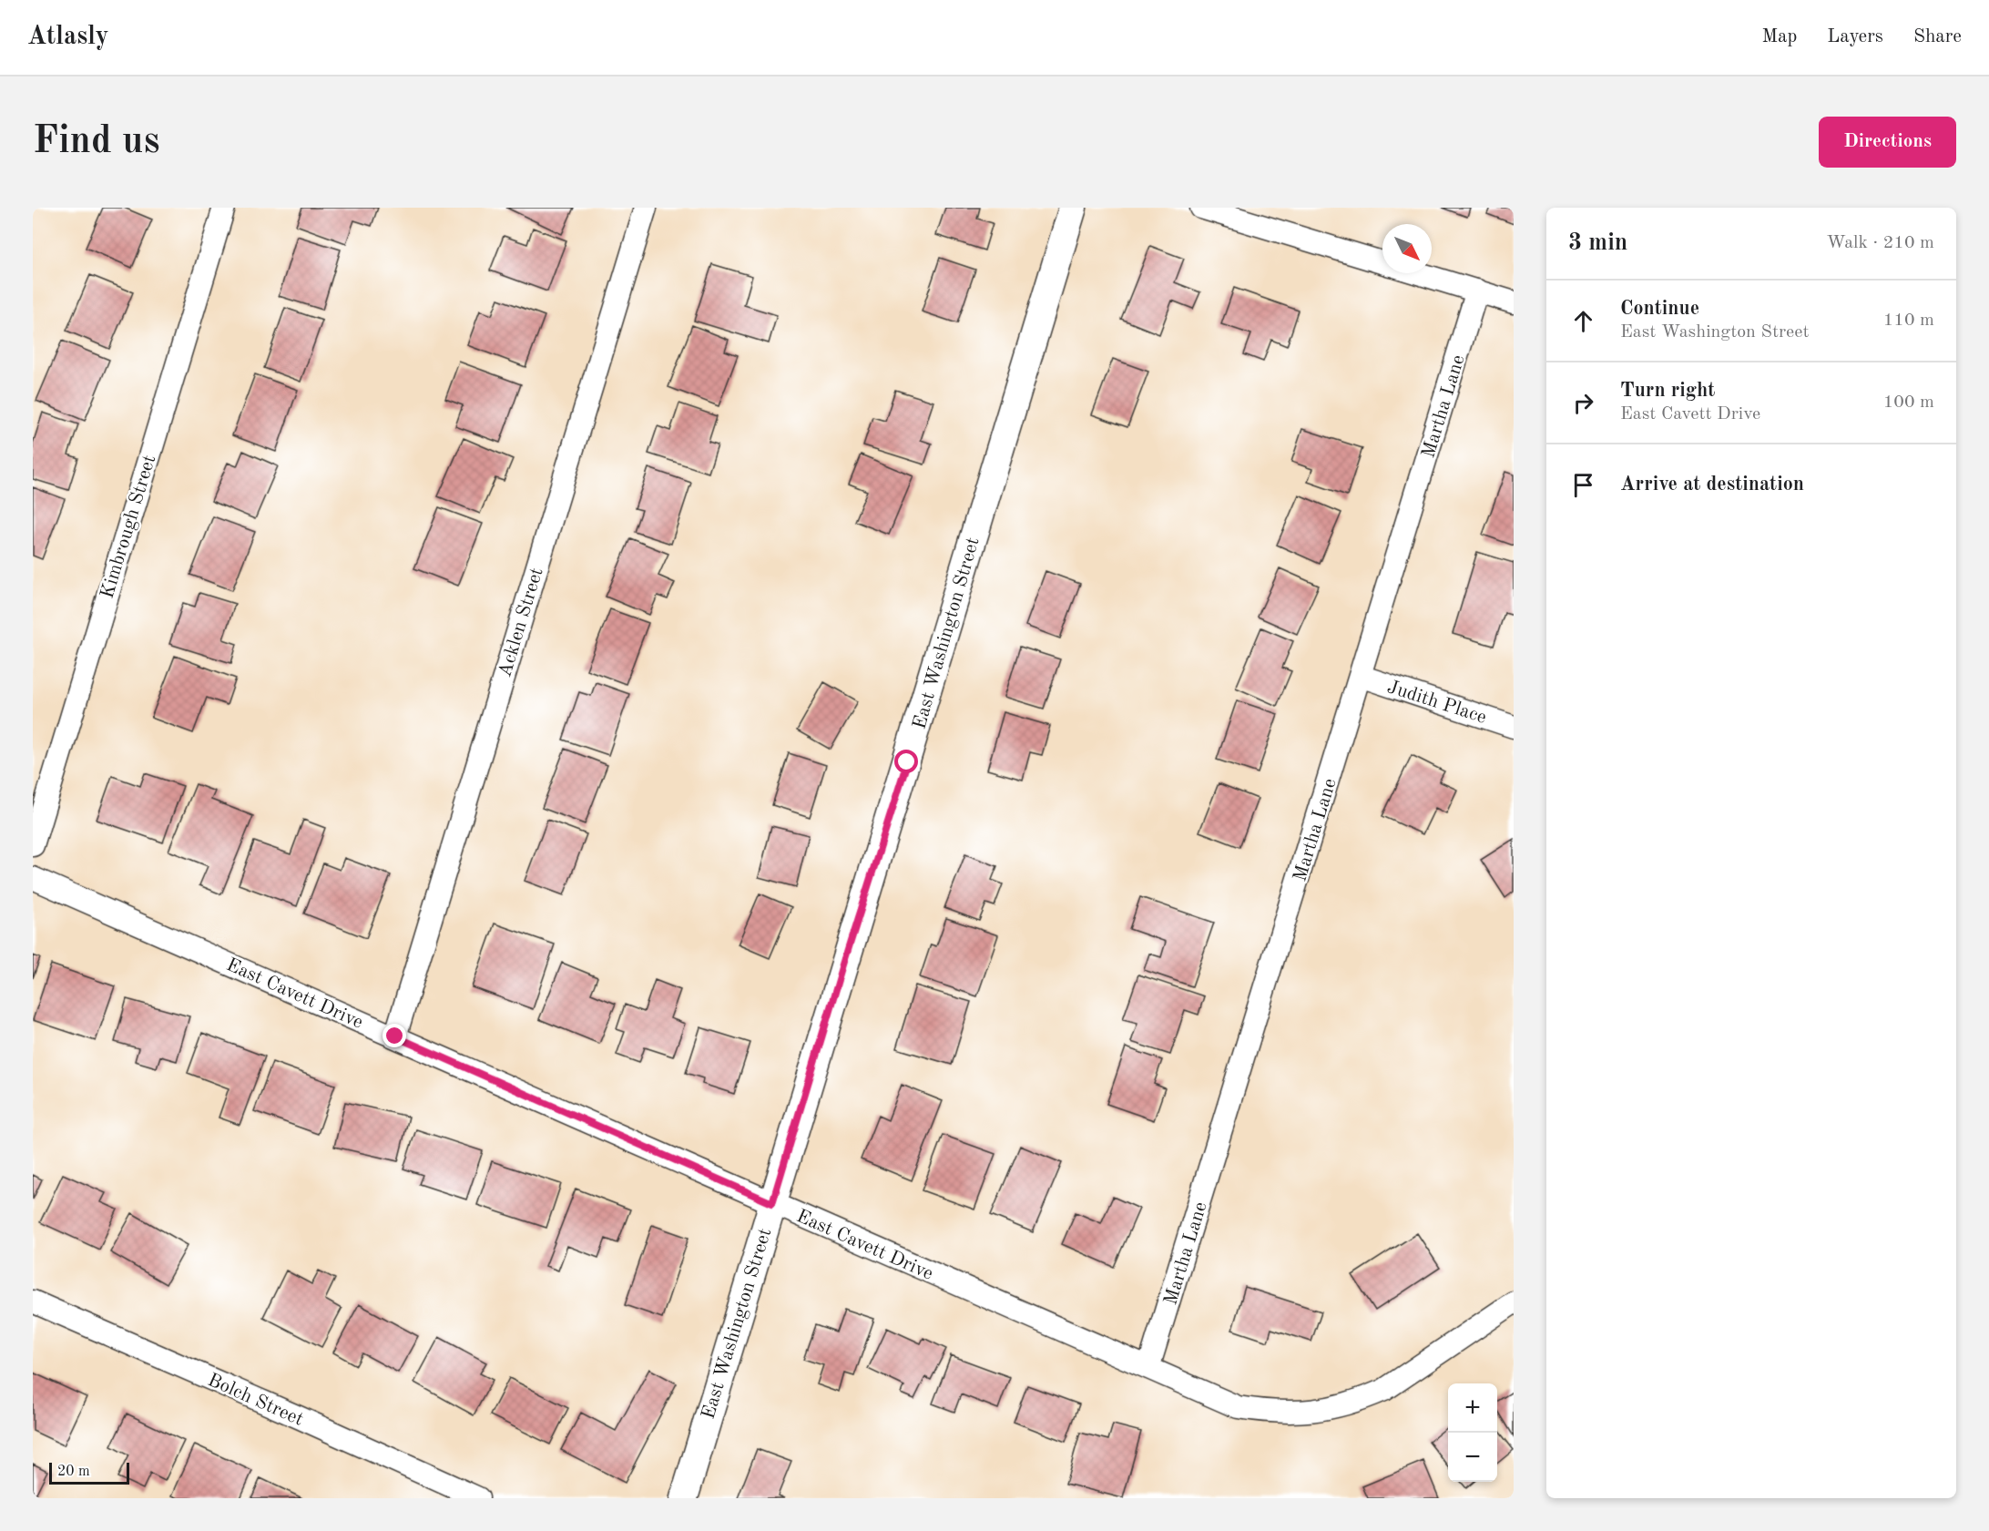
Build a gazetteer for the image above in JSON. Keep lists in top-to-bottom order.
{
  "streets": {
    "street": [
      "Martha Lane",
      "Kimbrough Street",
      "Acklen Street",
      "East Washington Street",
      "Judith Place",
      "East Cavett Drive",
      "Bolch Street"
    ]
  },
  "crossings": [
    ["Martha Lane", "Judith Place"],
    ["Martha Lane", "East Cavett Drive"],
    ["Acklen Street", "East Cavett Drive"],
    ["East Washington Street", "East Cavett Drive"]
  ],
  "scale_bar": "20 m",
  "north": "bottom right",
  "page": {
    "header": "Atlasly",
    "nav": ["Map", "Layers", "Share"],
    "buttons": "Directions",
    "title": "Find us",
    "heading": ["3 min", "Walk · 210 m"],
    "list": [
      ["Continue", "East Washington Street", "110 m"],
      ["Turn right", "East Cavett Drive", "100 m"],
      "Arrive at destination"
    ],
    "map_buttons": ["+", "−"],
    "scale": "20 m"
  }
}
